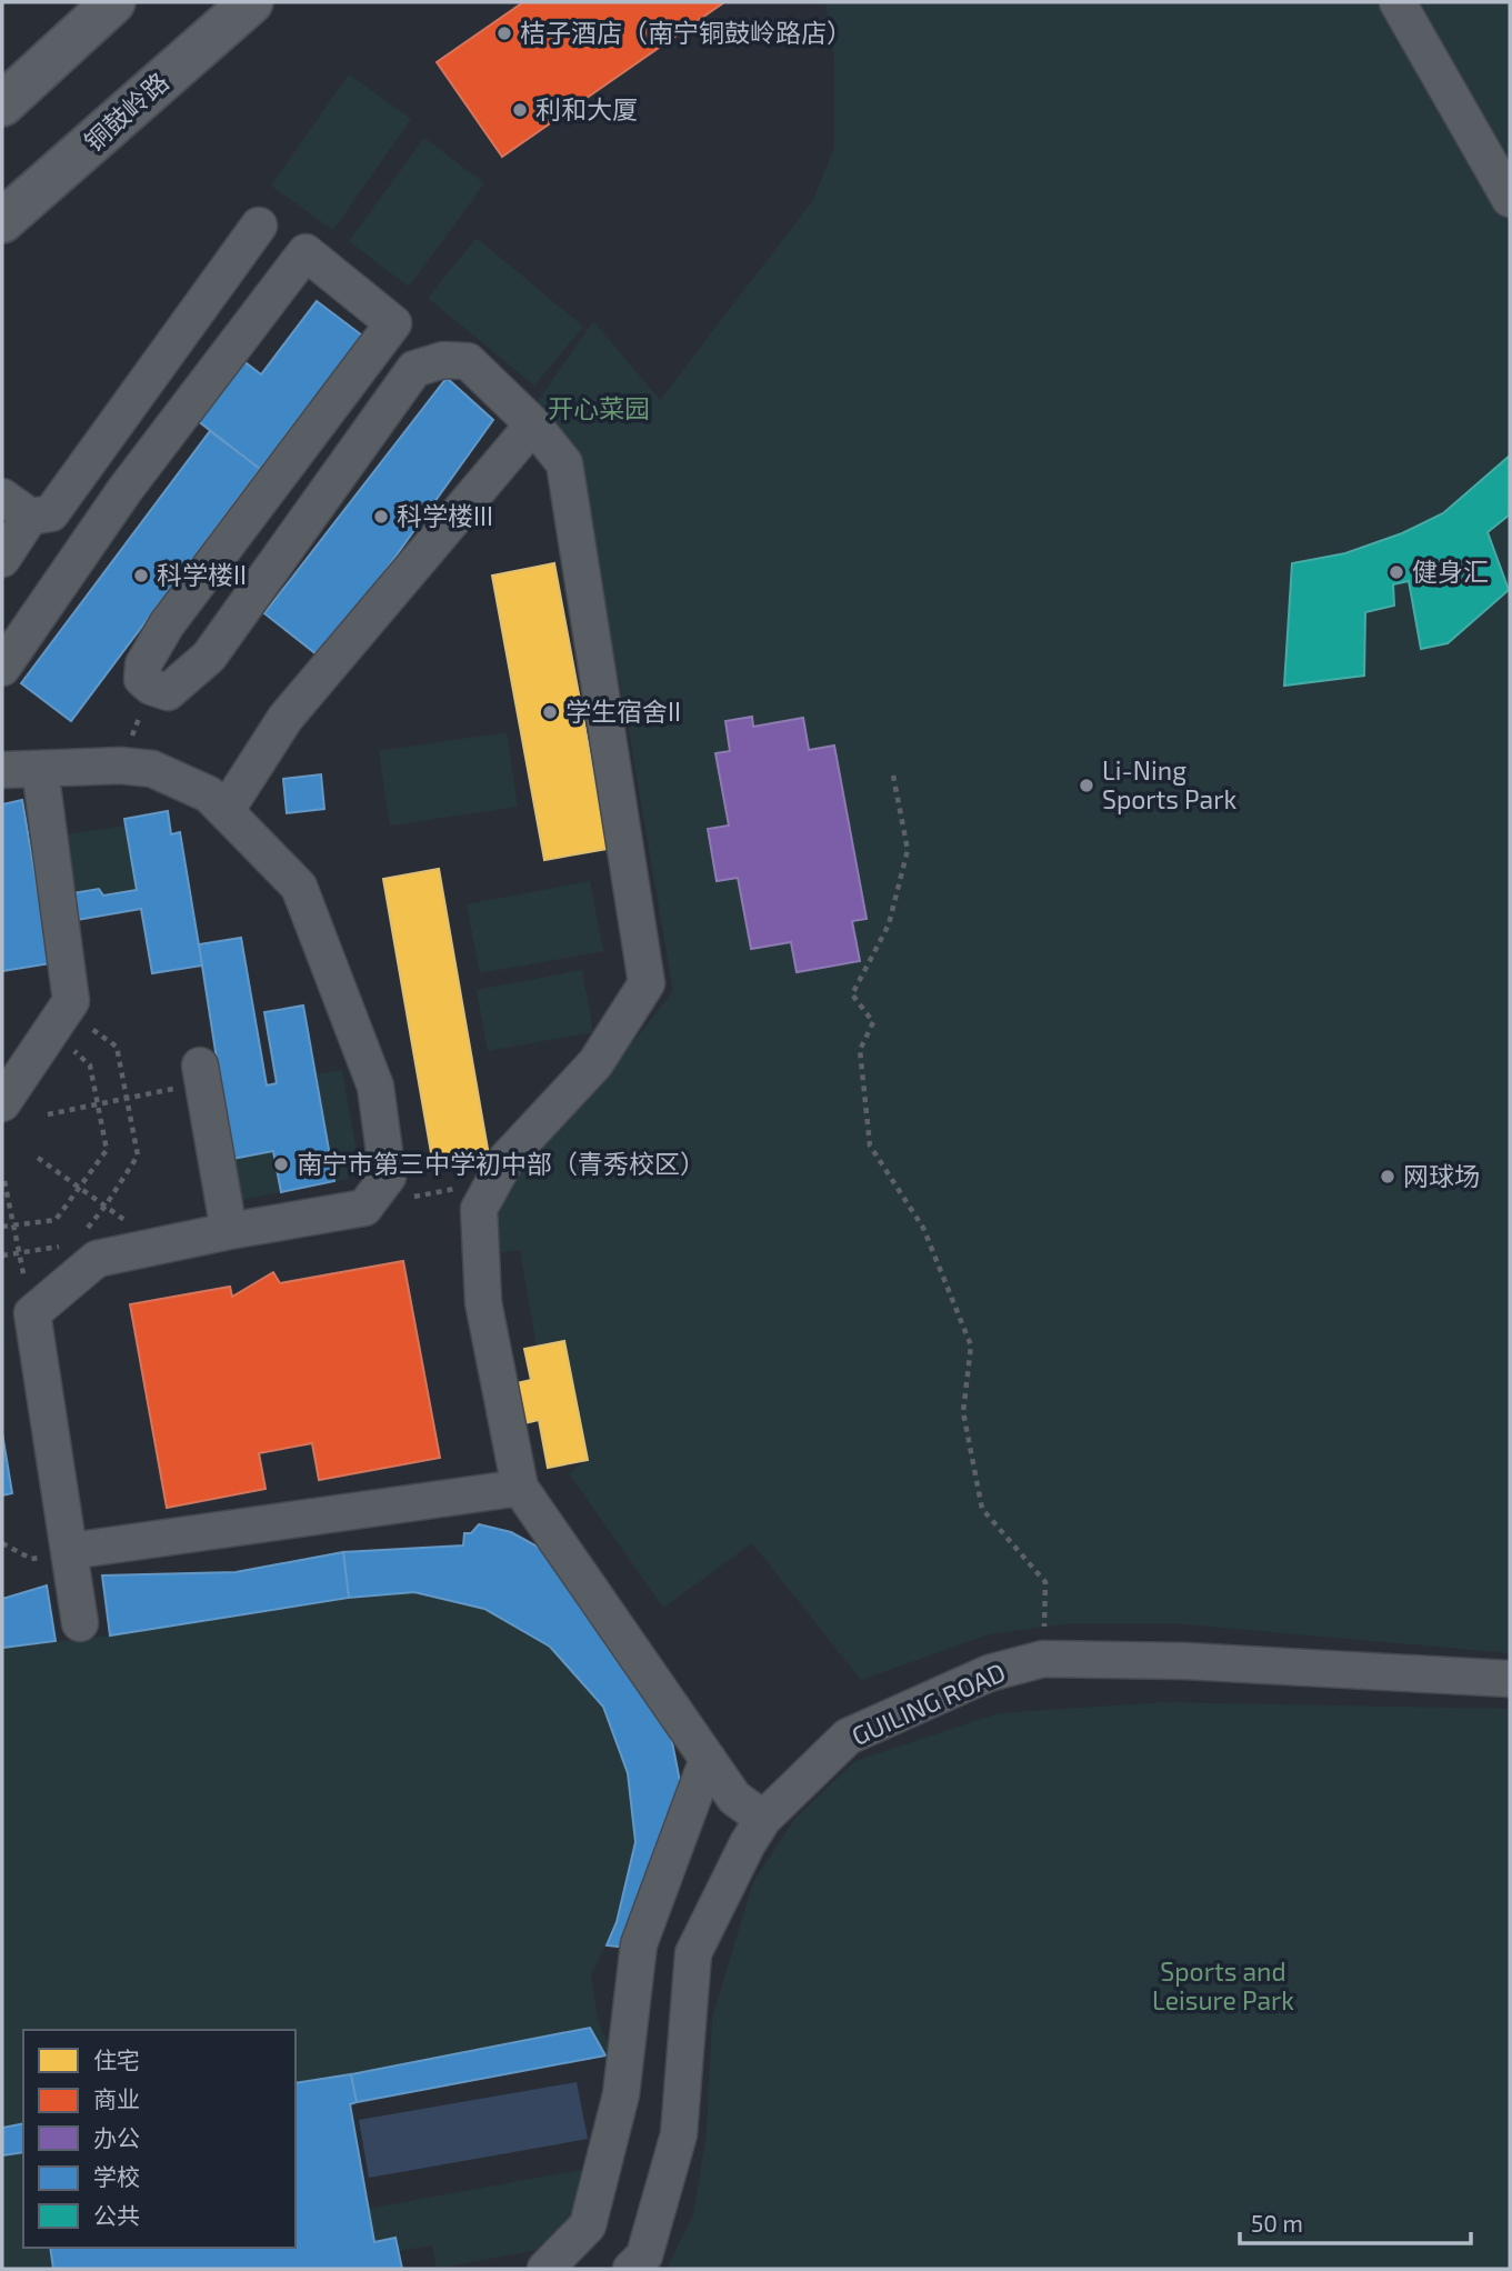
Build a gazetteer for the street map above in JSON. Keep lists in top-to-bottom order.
{
  "streets": {
    "main road": ["铜鼓岭路"],
    "street": ["GUILING ROAD"]
  },
  "parks": ["开心菜园", "Sports and Leisure Park"],
  "places": [
    "桔子酒店（南宁铜鼓岭路店）",
    "利和大厦",
    "科学楼III",
    "健身汇",
    "科学楼II",
    "学生宿舍II",
    "Li-Ning Sports Park",
    "南宁市第三中学初中部（青秀校区）",
    "网球场"
  ],
  "legend": [
    "住宅",
    "商业",
    "办公",
    "学校",
    "公共"
  ],
  "scale_bar": "50 m"
}
